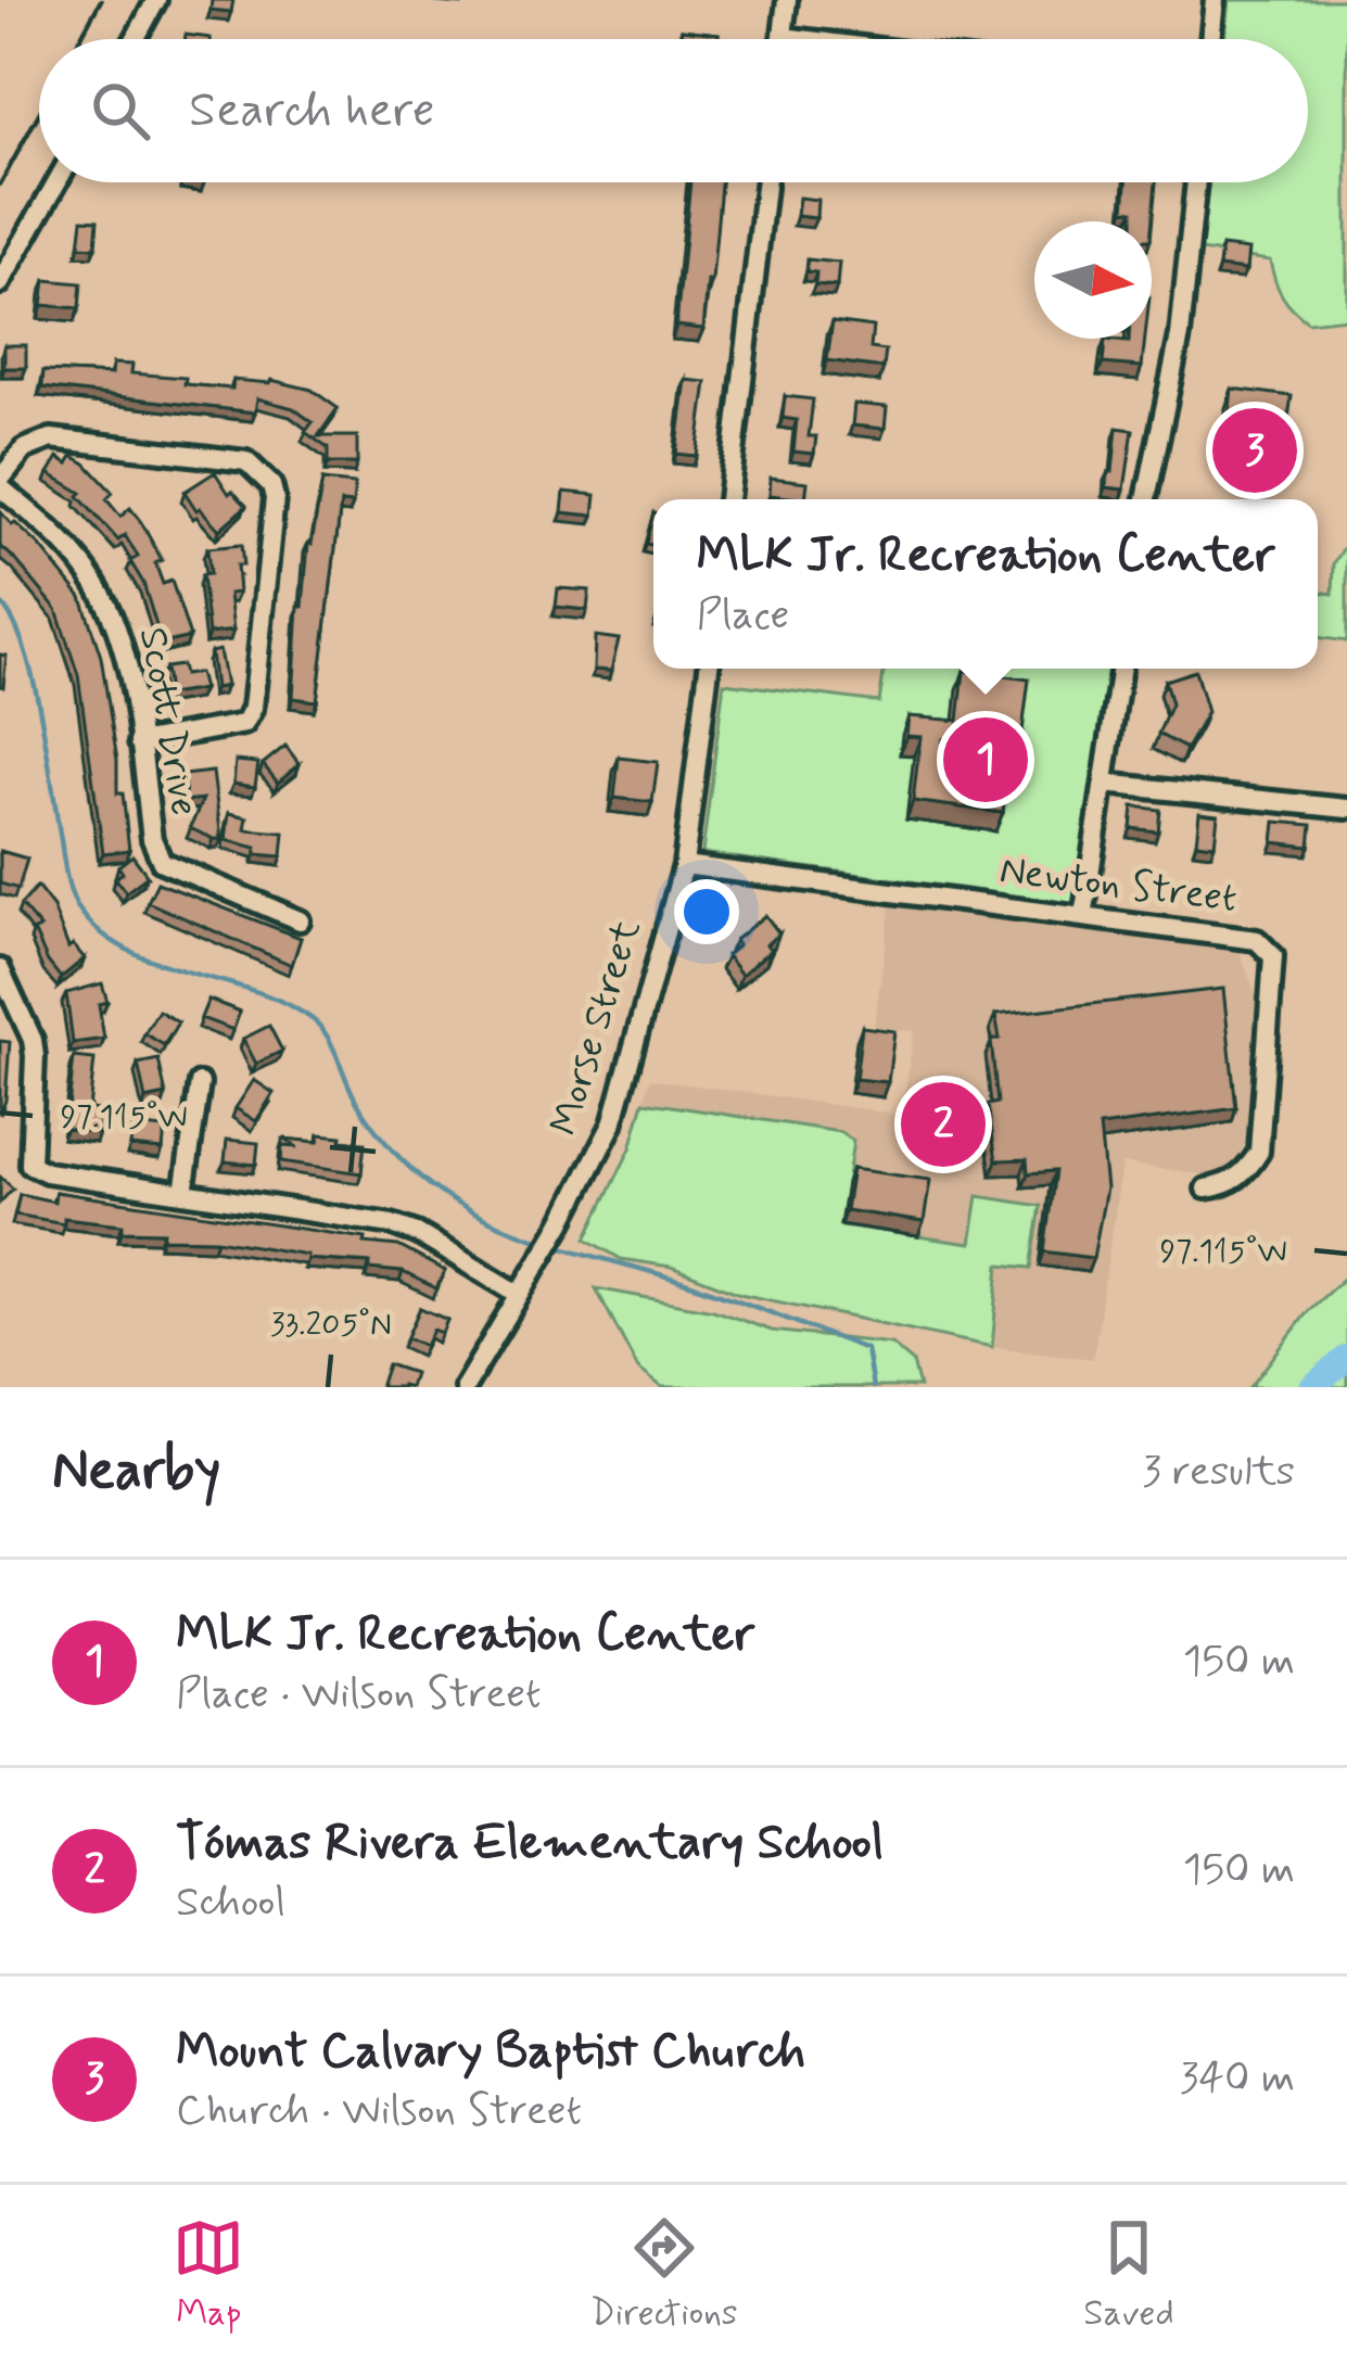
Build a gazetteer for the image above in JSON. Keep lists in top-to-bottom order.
{
  "streets": {
    "street": ["Scott Drive", "Newton Street", "Morse Street"]
  },
  "crossings": [
    ["Newton Street", "Morse Street"]
  ],
  "north": "right",
  "page": {
    "search": "Search here",
    "pins": ["3", "1", "2"],
    "popup": ["MLK Jr. Recreation Center", "Place"],
    "heading": ["Nearby", "3 results"],
    "list": [
      {
        "mark": "1",
        "name": "MLK Jr. Recreation Center",
        "note": "Place · Wilson Street",
        "value": "150 m"
      },
      {
        "mark": "2",
        "name": "Tómas Rivera Elementary School",
        "note": "School",
        "value": "150 m"
      },
      {
        "mark": "3",
        "name": "Mount Calvary Baptist Church",
        "note": "Church · Wilson Street",
        "value": "340 m"
      }
    ],
    "nav": ["Map", "Directions", "Saved"]
  },
  "coordinates": ["97.115°W", "33.205°N"]
}
